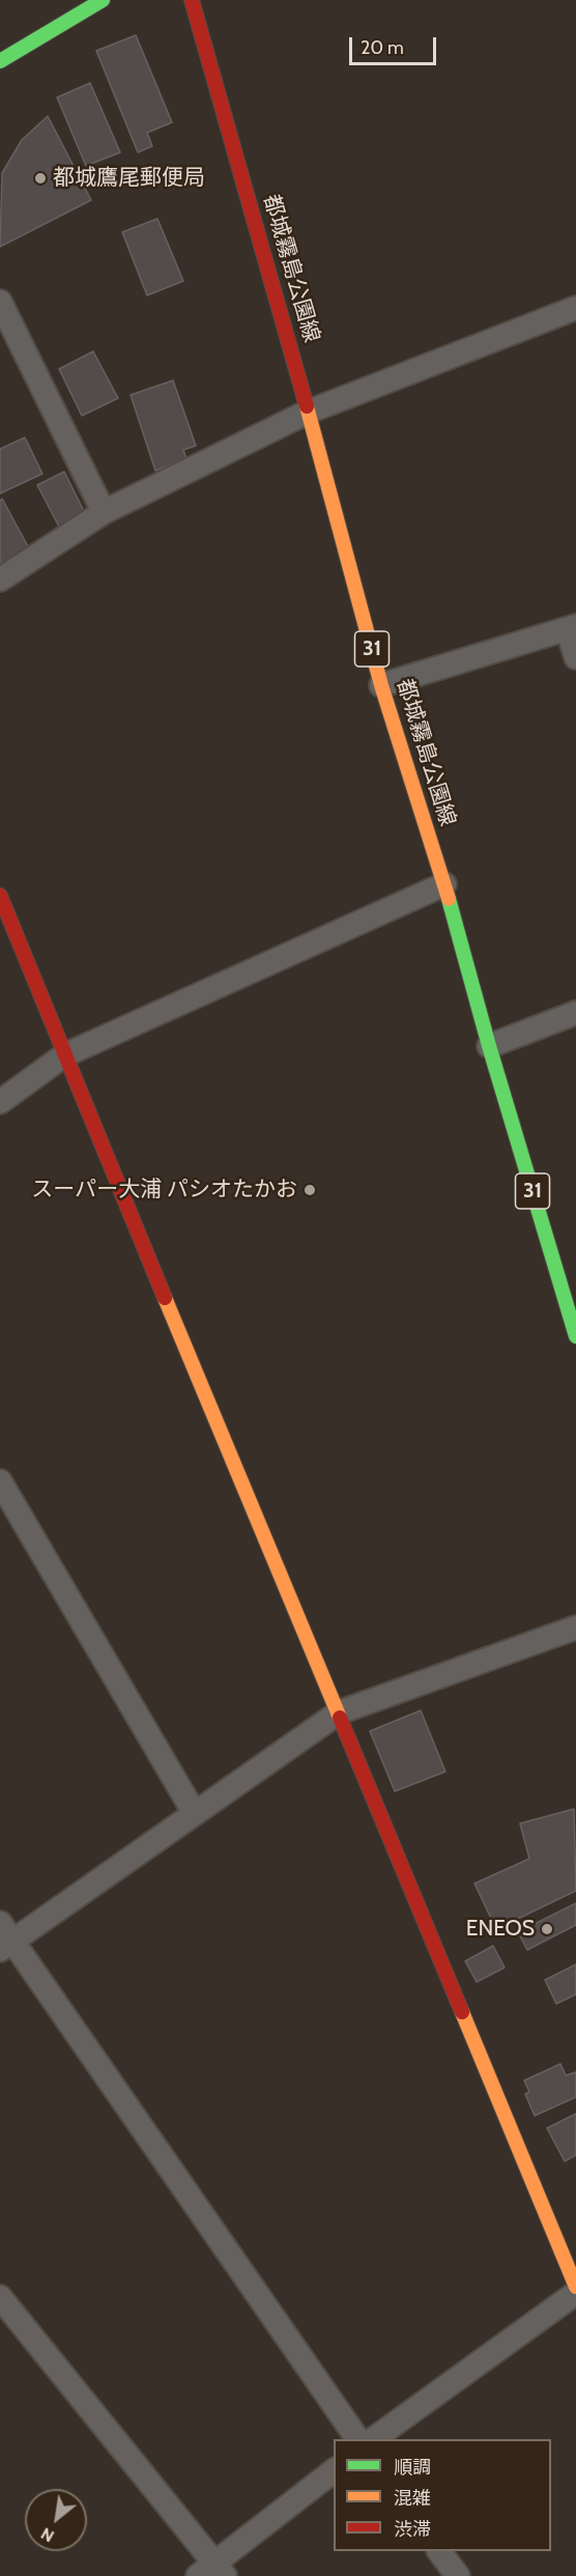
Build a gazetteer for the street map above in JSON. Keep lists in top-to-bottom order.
{
  "streets": {
    "street": ["都城霧島公園線", "31"]
  },
  "places": ["都城鷹尾郵便局", "スーパー大浦 パシオたかお", "ENEOS"],
  "legend": ["順調", "混雑", "渋滞"],
  "scale_bar": "20 m",
  "north": "bottom left"
}
